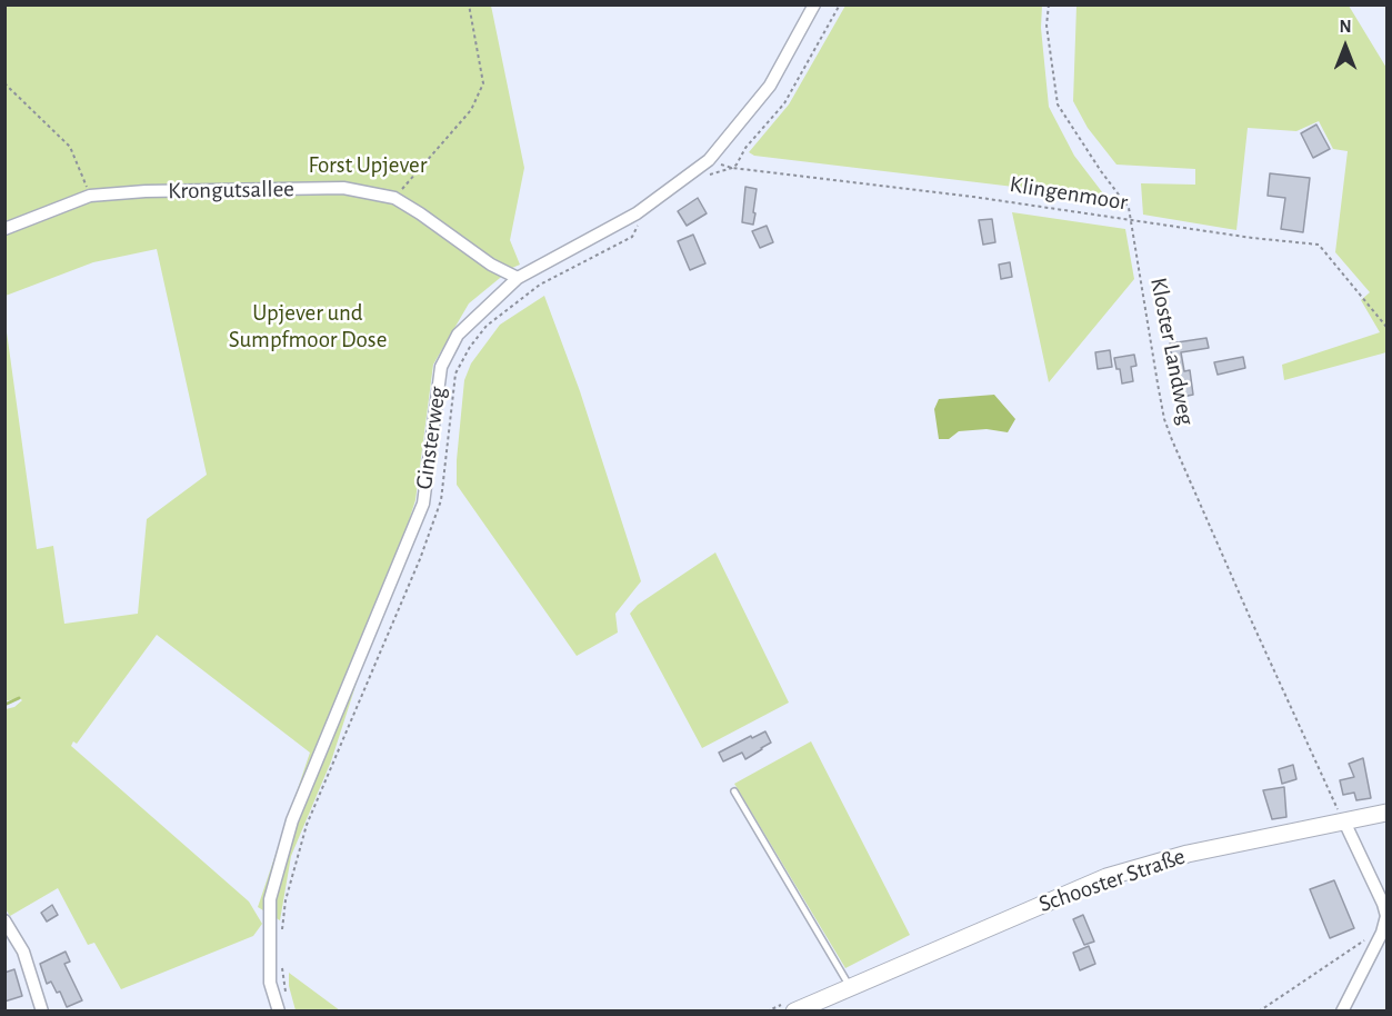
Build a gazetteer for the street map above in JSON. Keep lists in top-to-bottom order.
{
  "streets": {
    "street": ["Krongutsallee", "Ginsterweg", "Schooster Straße"],
    "path": ["Klingenmoor", "Kloster Landweg"]
  },
  "crossings": [
    ["Krongutsallee", "Ginsterweg"],
    ["Klingenmoor", "Kloster Landweg"],
    ["Klingenmoor", "Ginsterweg"],
    ["Kloster Landweg", "Schooster Straße"]
  ],
  "parks": ["Forst Upjever", "Upjever und Sumpfmoor Dose"],
  "north": "top"
}
